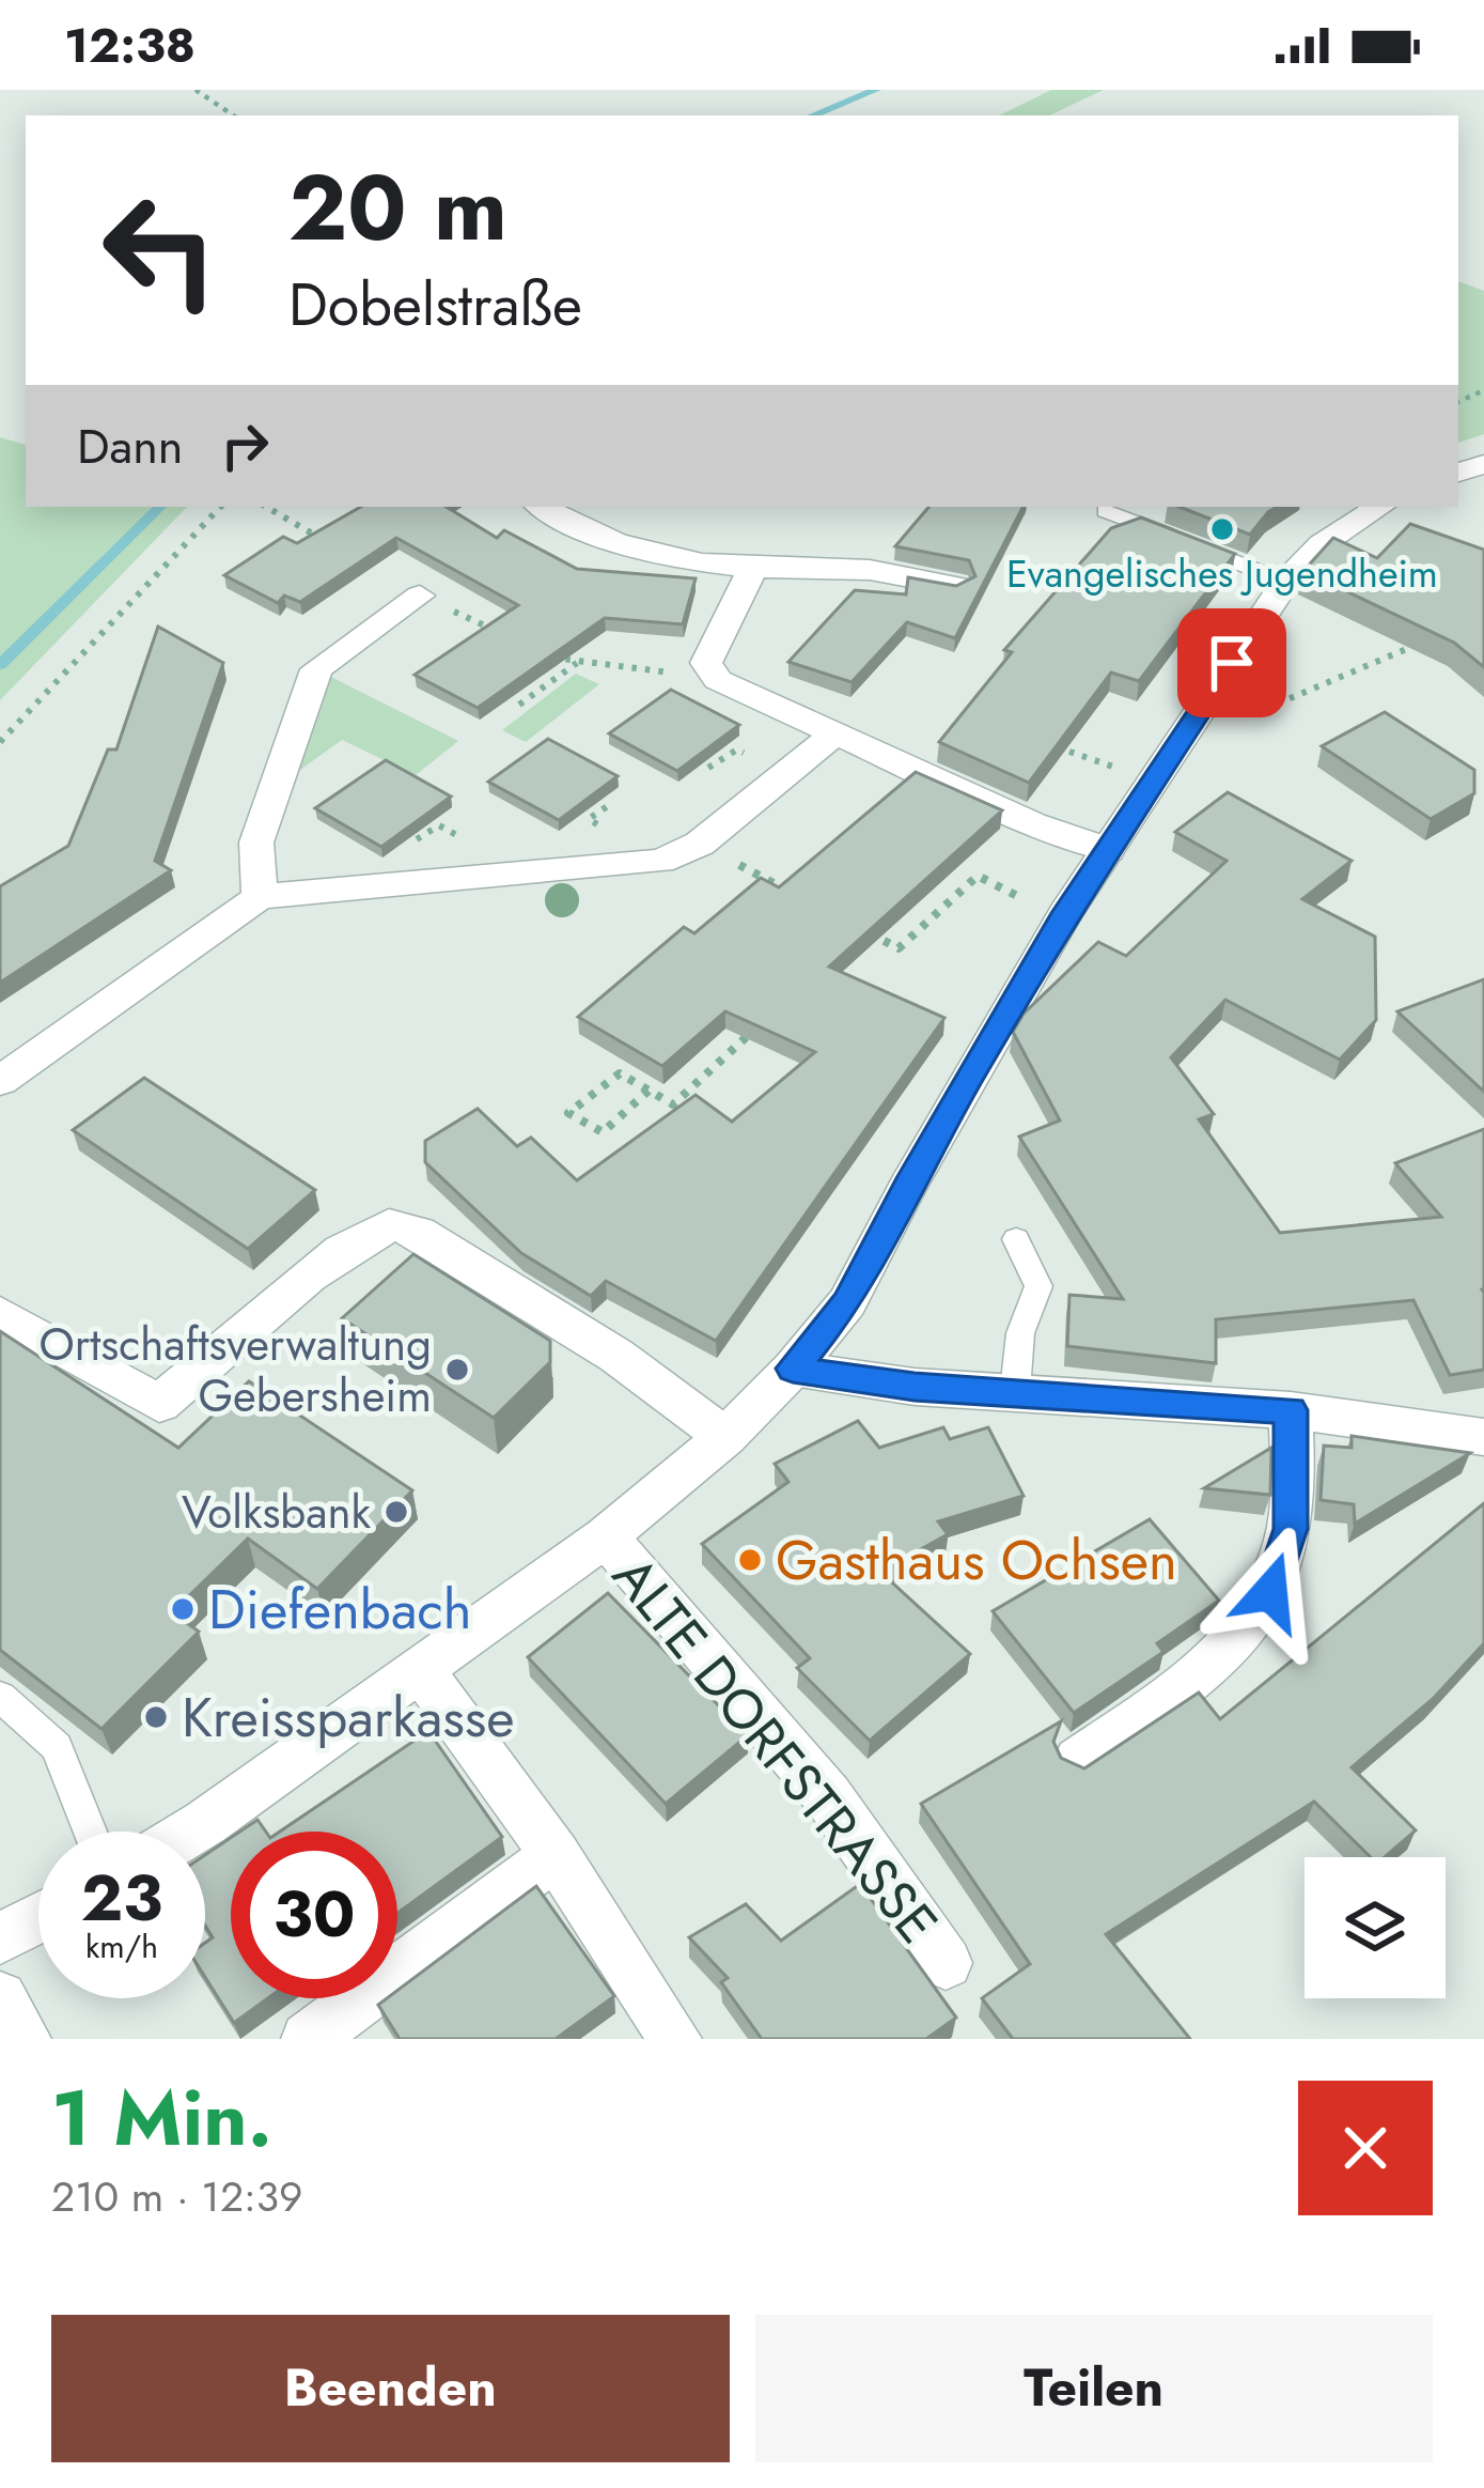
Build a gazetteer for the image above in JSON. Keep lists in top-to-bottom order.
{
  "streets": {
    "street": ["ALTE DORFSTRASSE"]
  },
  "places": [
    "Evangelisches Jugendheim",
    "Ortschaftsverwaltung Gebersheim",
    "Volksbank",
    "Gasthaus Ochsen",
    "Diefenbach",
    "Kreissparkasse"
  ],
  "page": {
    "status": "12:38",
    "turn": ["20 m", "Dobelstraße"],
    "then": "Dann",
    "speed": "23 km/h",
    "limit": "30",
    "heading": ["1 Min.", "210 m · 12:39"],
    "buttons": ["Beenden", "Teilen"]
  }
}
